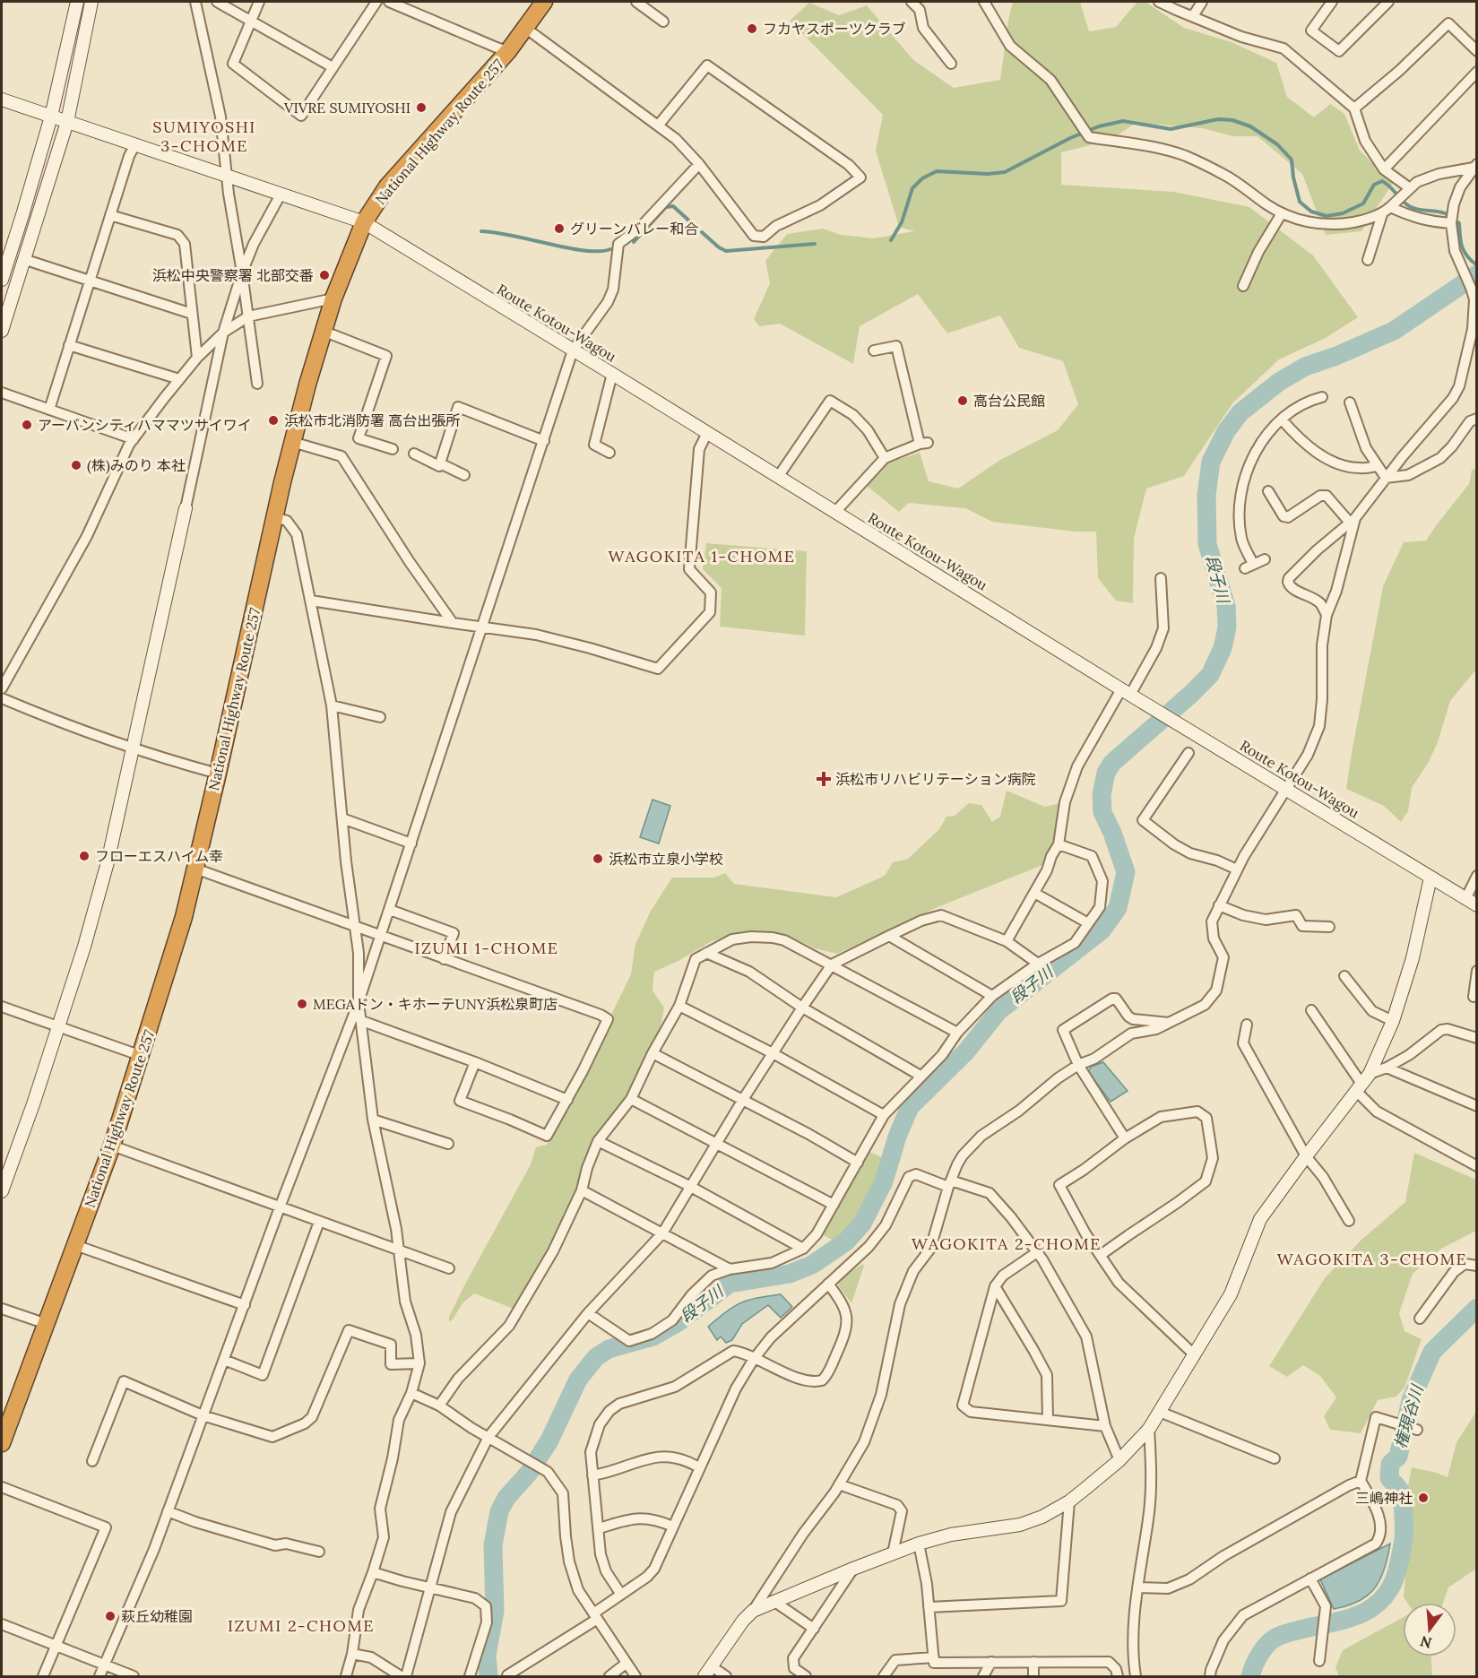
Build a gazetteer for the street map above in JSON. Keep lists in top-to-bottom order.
{
  "streets": {
    "highway": ["National Highway Route 257"],
    "street": ["Route Kotou-Wagou"]
  },
  "crossings": [
    ["National Highway Route 257", "Route Kotou-Wagou"]
  ],
  "districts": [
    "SUMIYOSHI 3-CHOME",
    "WAGOKITA 1-CHOME",
    "IZUMI 1-CHOME",
    "WAGOKITA 2-CHOME",
    "WAGOKITA 3-CHOME",
    "IZUMI 2-CHOME"
  ],
  "water": ["段子川", "権現谷川"],
  "places": {
    "other": [
      "フカヤスポーツクラブ",
      "VIVRE SUMIYOSHI",
      "グリーンバレー和合",
      "浜松中央警察署 北部交番",
      "高台公民館",
      "浜松市北消防署 高台出張所",
      "アーバンシティハママツサイワイ",
      "(株)みのり 本社",
      "フローエスハイム幸",
      "浜松市立泉小学校",
      "MEGAドン・キホーテUNY浜松泉町店",
      "三嶋神社",
      "萩丘幼稚園"
    ],
    "health": ["浜松市リハビリテーション病院"]
  },
  "north": "bottom"
}
